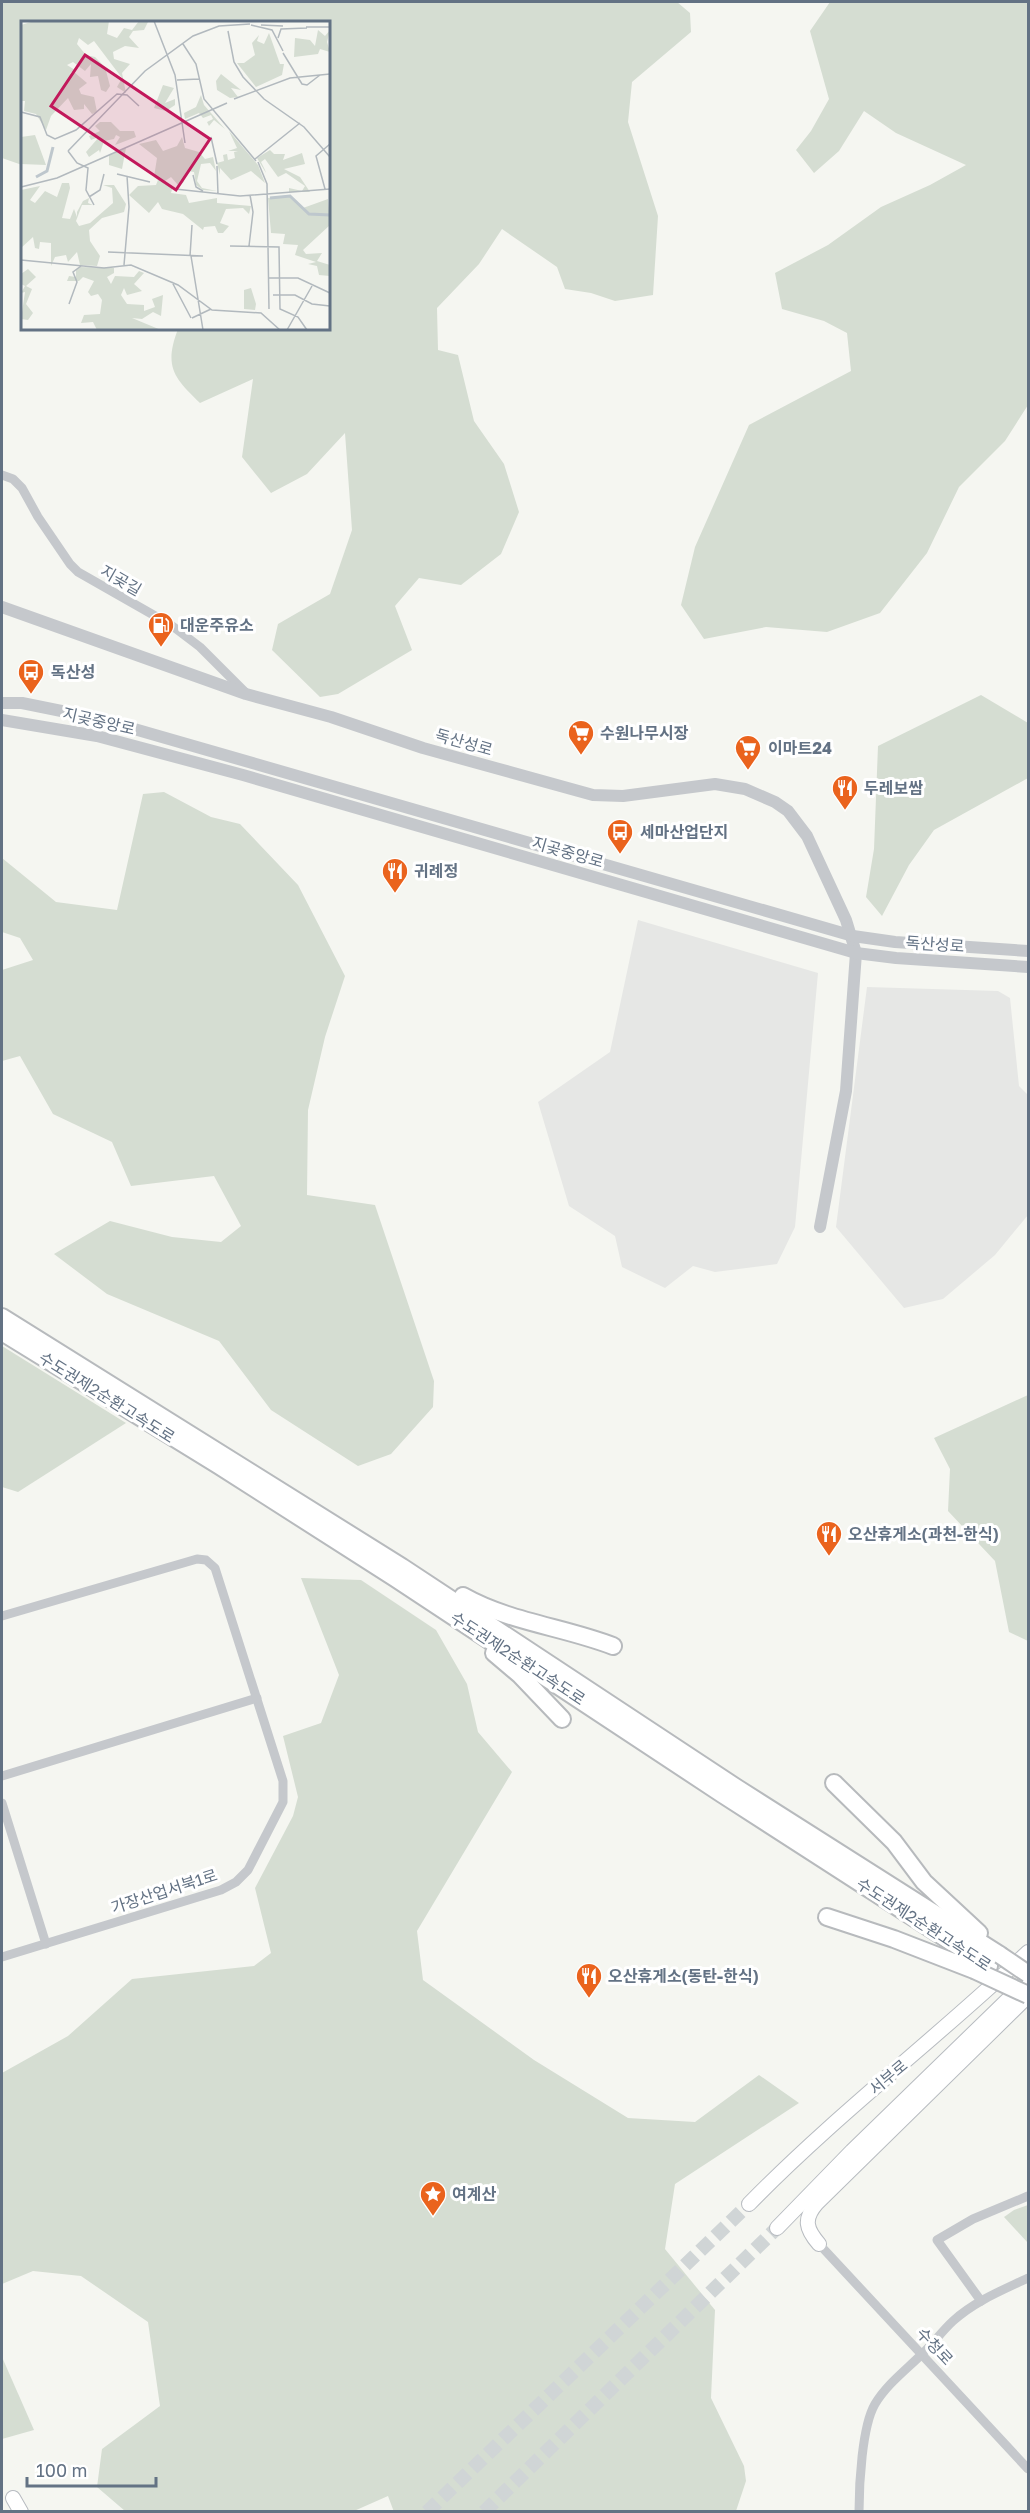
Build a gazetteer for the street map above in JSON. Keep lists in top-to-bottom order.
{
  "streets": {
    "highway": ["수도권제2순환고속도로"],
    "main road": ["서부로"],
    "street": [
      "지곶길",
      "지곶중앙로",
      "독산성로",
      "가장산업서북1로",
      "수청로"
    ]
  },
  "crossings": [
    ["지곶길", "독산성로"],
    ["지곶중앙로", "독산성로"]
  ],
  "places": {
    "fuel station": ["대운주유소"],
    "bus stop": ["독산성", "세마산업단지"],
    "supermarket": ["수원나무시장", "이마트24"],
    "restaurant": [
      "두레보쌈",
      "귀례정",
      "오산휴게소(과천-한식)",
      "오산휴게소(동탄-한식)"
    ],
    "place": ["여계산"]
  },
  "scale_bar": "100 m"
}
